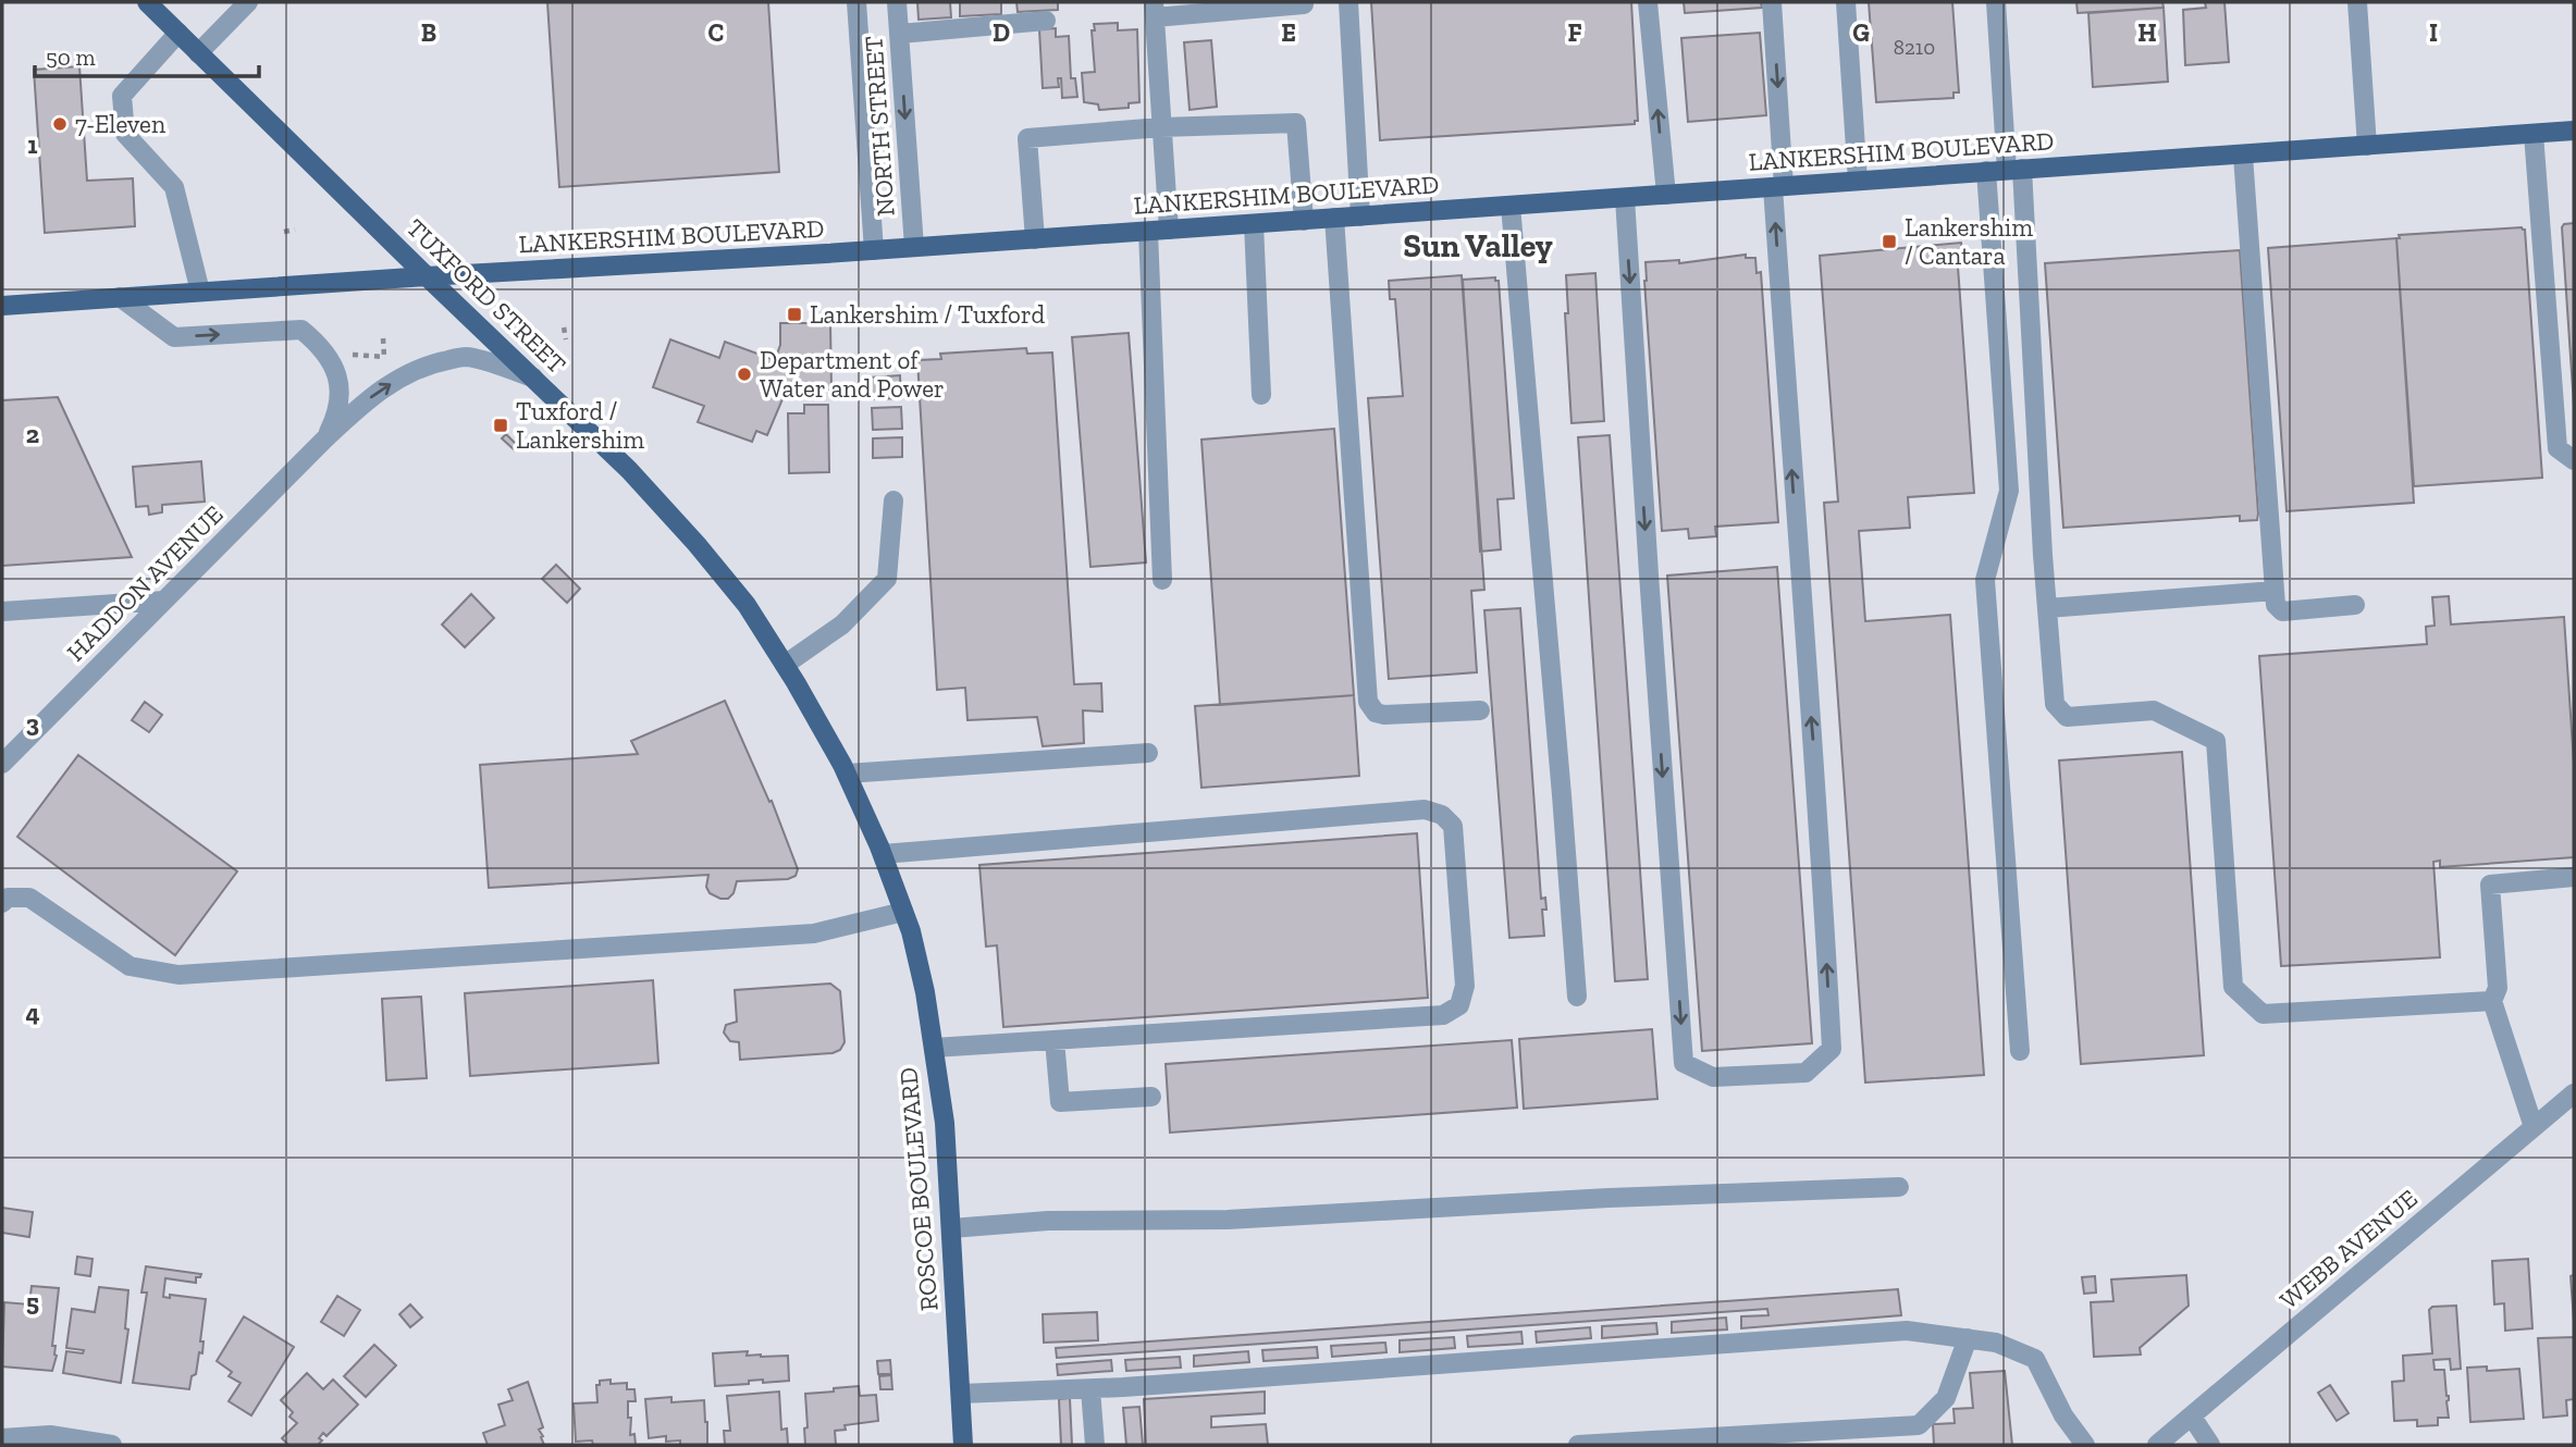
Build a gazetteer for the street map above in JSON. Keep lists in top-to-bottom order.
{
  "streets": {
    "main road": ["LANKERSHIM BOULEVARD", "TUXFORD STREET", "ROSCOE BOULEVARD"],
    "street": ["NORTH STREET", "HADDON AVENUE", "WEBB AVENUE"]
  },
  "crossings": [
    ["NORTH STREET", "LANKERSHIM BOULEVARD"],
    ["LANKERSHIM BOULEVARD", "TUXFORD STREET"],
    ["LANKERSHIM BOULEVARD", "HADDON AVENUE"],
    ["TUXFORD STREET", "HADDON AVENUE"],
    ["TUXFORD STREET", "ROSCOE BOULEVARD"]
  ],
  "districts": ["Sun Valley"],
  "places": {
    "other": ["7-Eleven", "Department of Water and Power"],
    "transit": ["Lankershim / Cantara", "Lankershim / Tuxford", "Tuxford / Lankershim"]
  },
  "house_numbers": ["8210"],
  "scale_bar": "50 m",
  "grid": {
    "columns": [
      "B",
      "C",
      "D",
      "E",
      "F",
      "G",
      "H",
      "I"
    ],
    "rows": [
      "1",
      "2",
      "3",
      "4",
      "5"
    ]
  }
}
